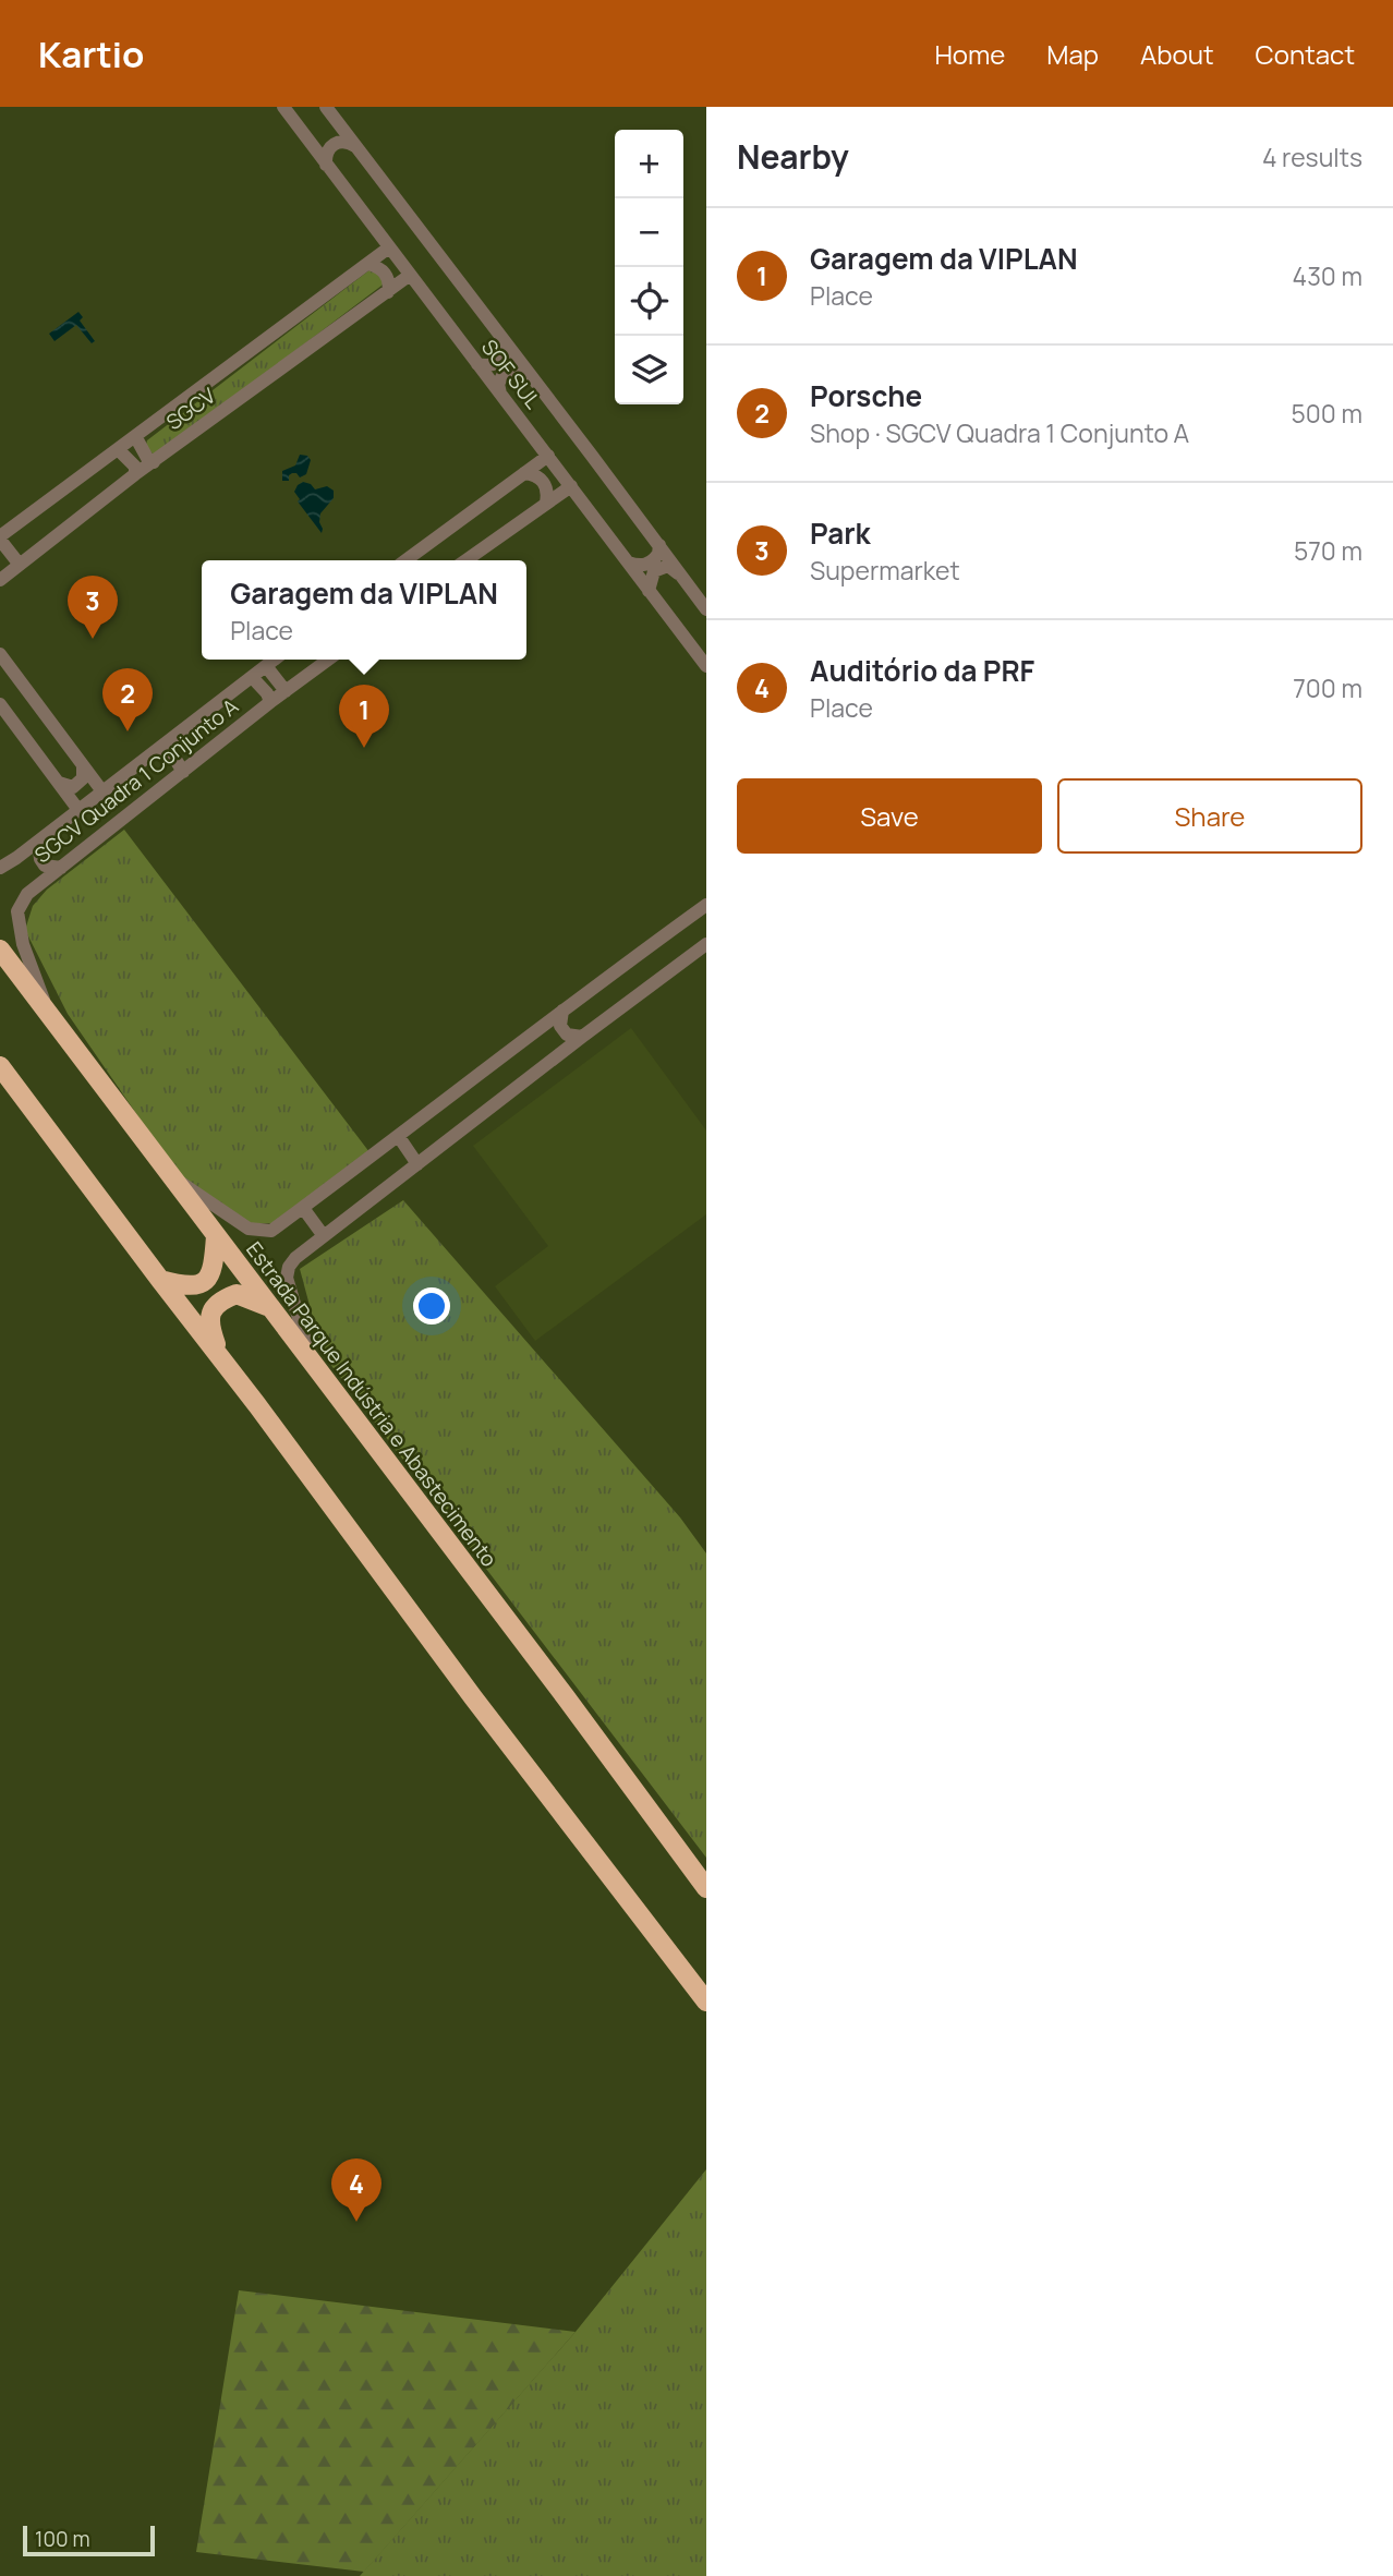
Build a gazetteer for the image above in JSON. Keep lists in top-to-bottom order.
{
  "streets": {
    "highway": ["Estrada Parque Indústria e Abastecimento"],
    "street": ["SOF SUL", "SGCV", "SGCV Quadra 1 Conjunto A"]
  },
  "crossings": [
    ["SOF SUL", "SGCV"],
    ["SGCV Quadra 1 Conjunto A", "Estrada Parque Indústria e Abastecimento"]
  ],
  "scale_bar": "100 m",
  "page": {
    "header": "Kartio",
    "nav": [
      "Home",
      "Map",
      "About",
      "Contact"
    ],
    "heading": ["Nearby", "4 results"],
    "map_buttons": ["+", "−"],
    "list": [
      {
        "mark": "1",
        "name": "Garagem da VIPLAN",
        "note": "Place",
        "value": "430 m"
      },
      {
        "mark": "2",
        "name": "Porsche",
        "note": "Shop · SGCV Quadra 1 Conjunto A",
        "value": "500 m"
      },
      {
        "mark": "3",
        "name": "Park",
        "note": "Supermarket",
        "value": "570 m"
      },
      {
        "mark": "4",
        "name": "Auditório da PRF",
        "note": "Place",
        "value": "700 m"
      }
    ],
    "popup": ["Garagem da VIPLAN", "Place"],
    "pins": [
      "3",
      "2",
      "1",
      "4"
    ],
    "buttons": ["Save", "Share"],
    "scale": "100 m"
  }
}
